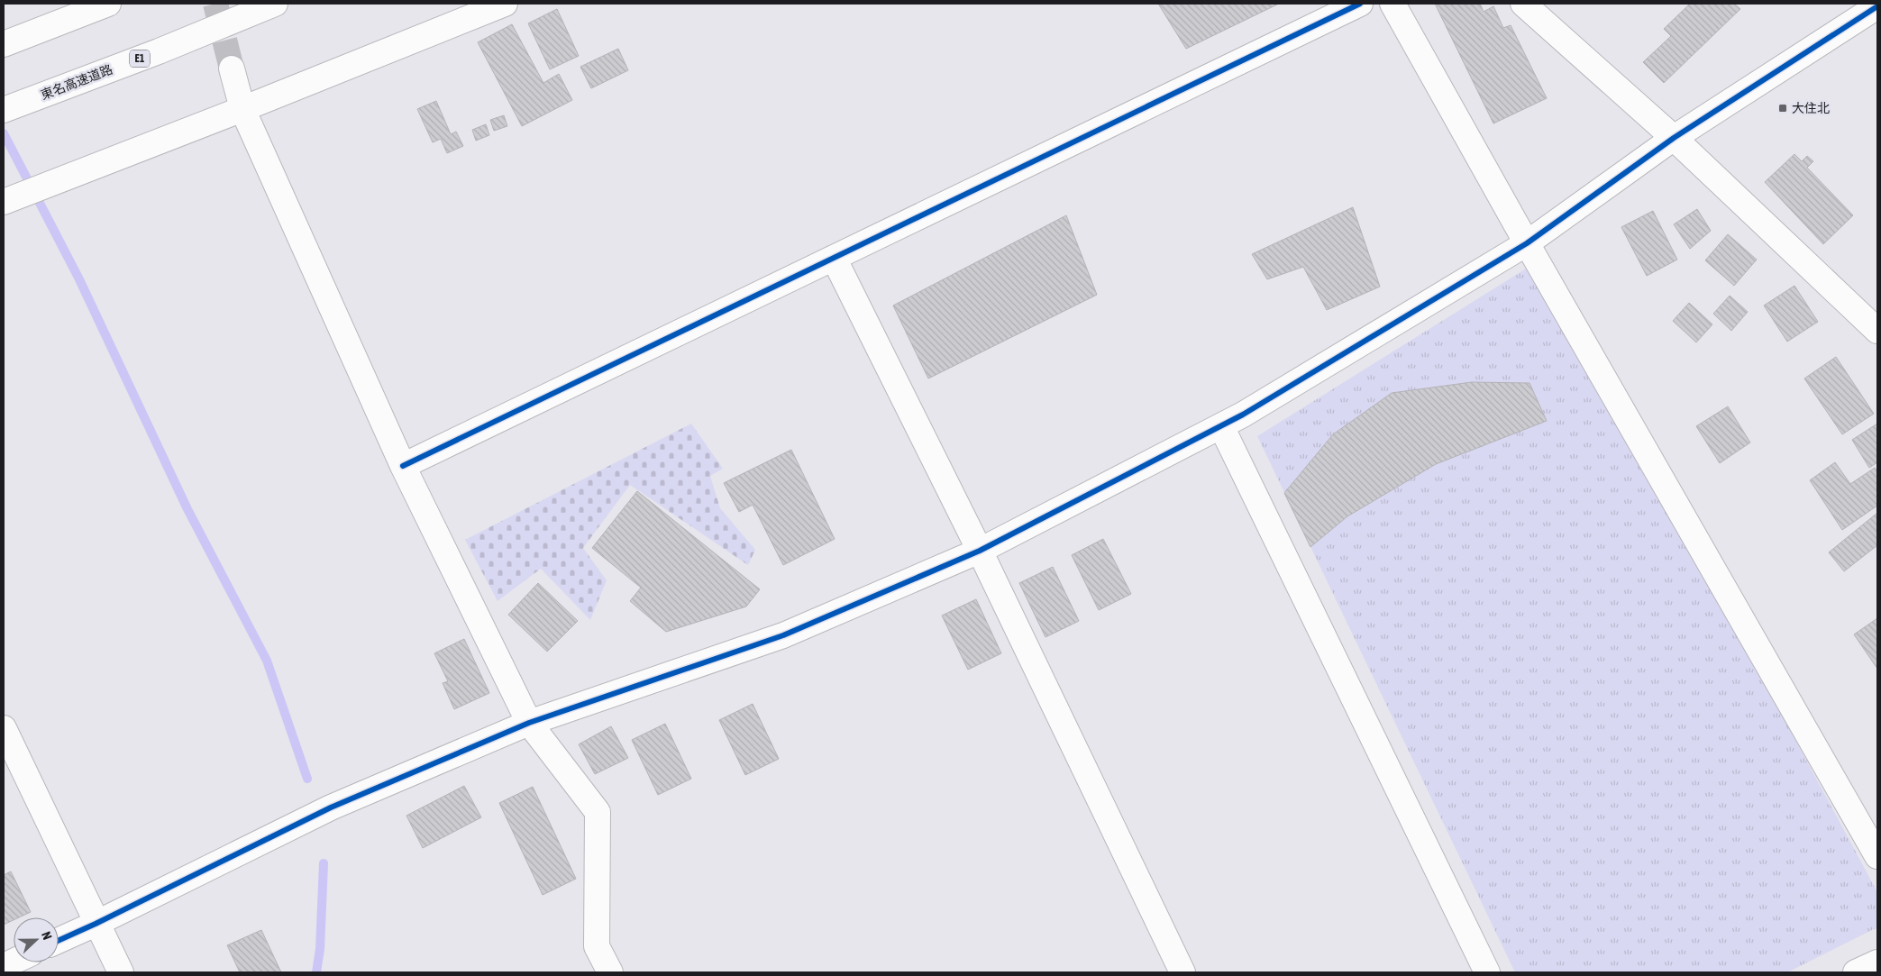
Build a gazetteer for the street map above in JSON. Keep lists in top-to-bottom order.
{
  "streets": {
    "main road": ["E1", "東名高速道路"]
  },
  "places": {
    "transit": ["大住北"]
  },
  "north": "right"
}
